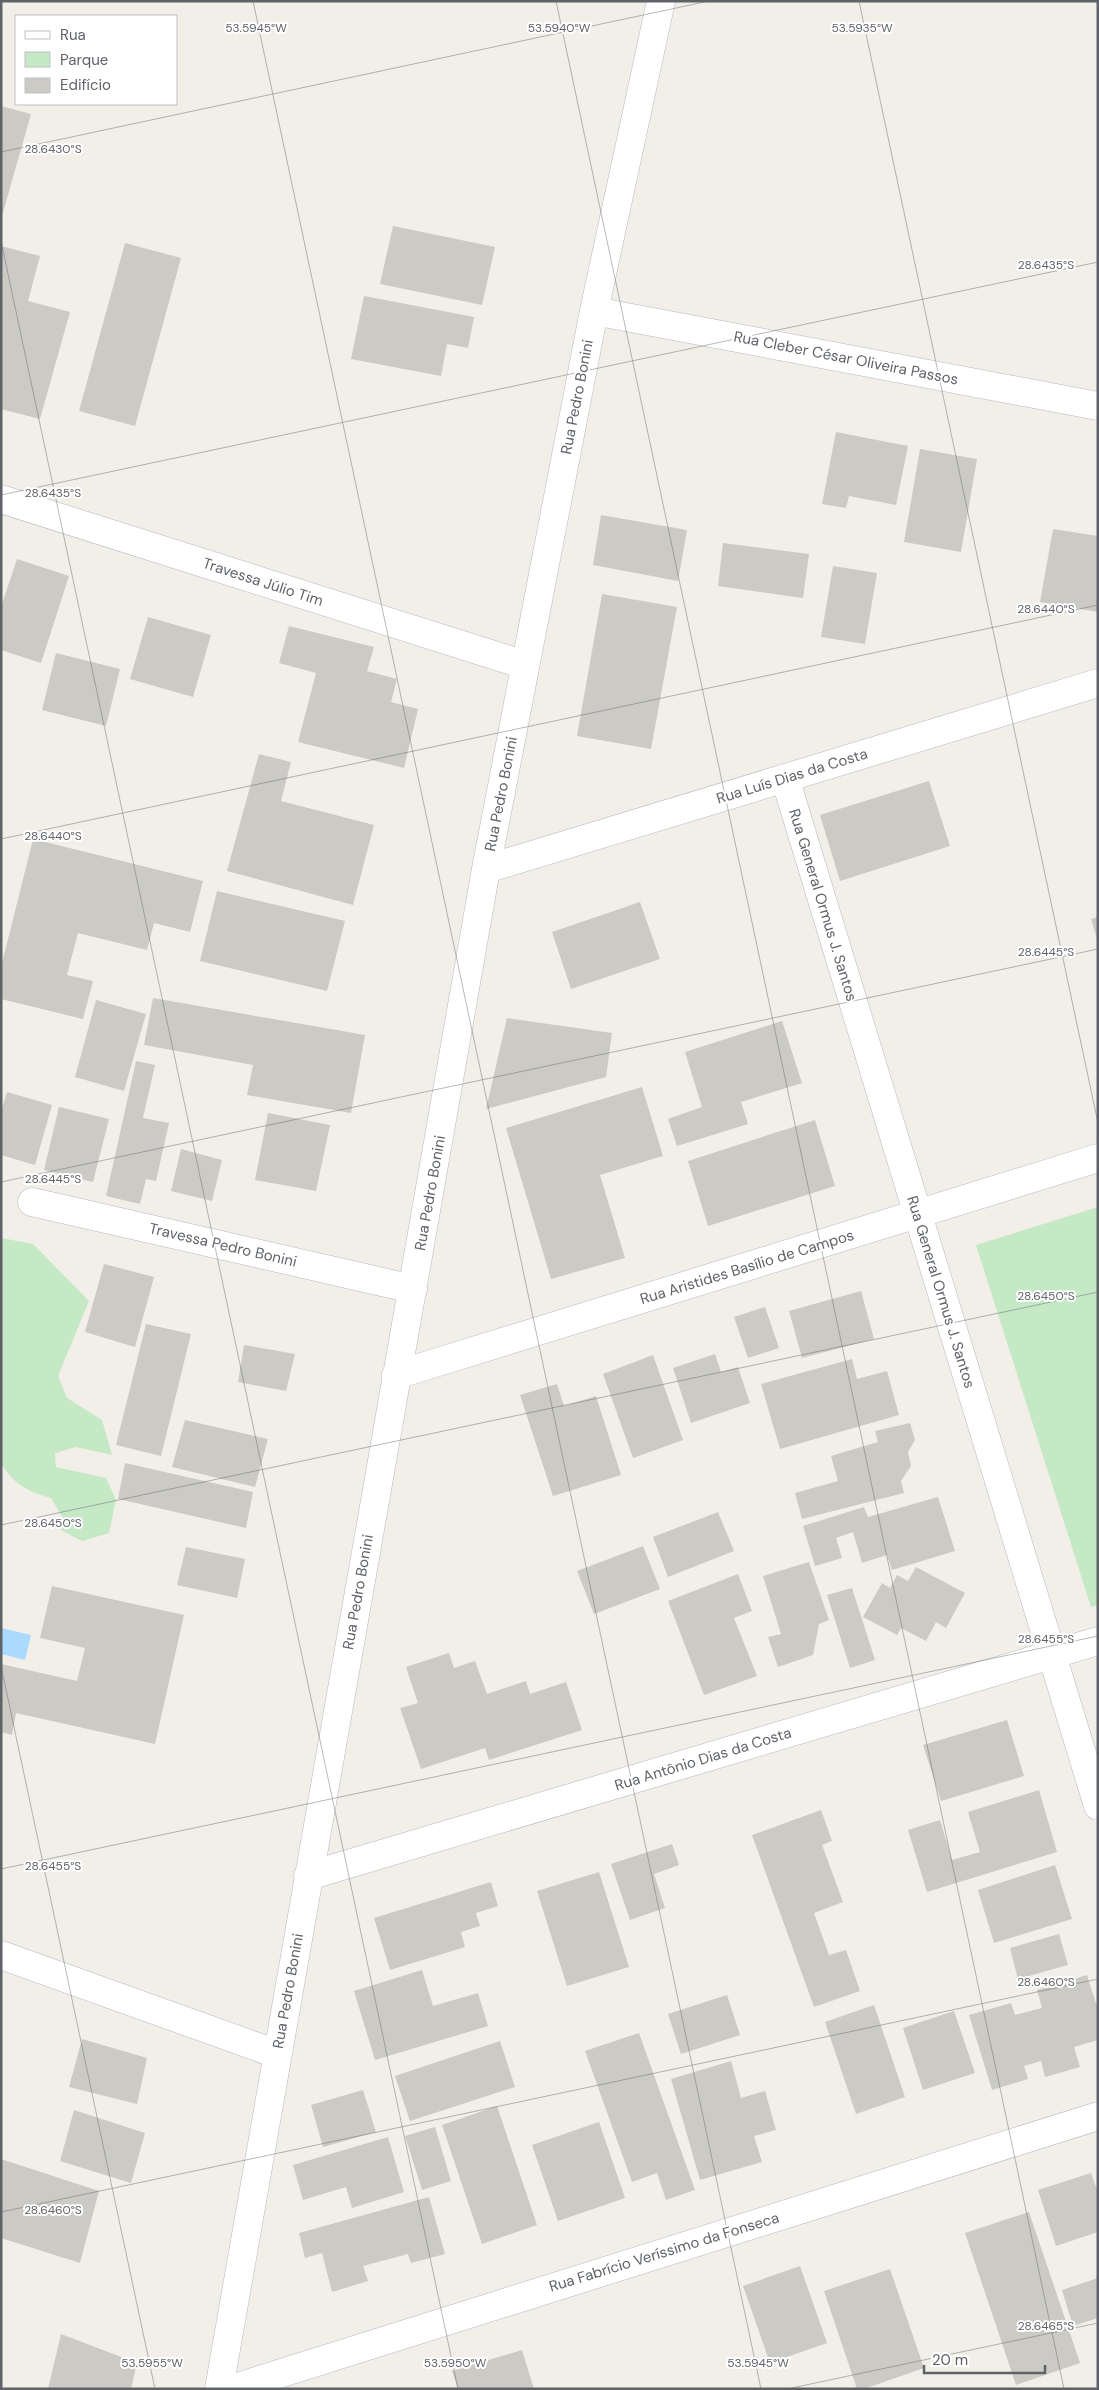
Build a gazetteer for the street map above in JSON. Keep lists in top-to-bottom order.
{
  "streets": {
    "street": [
      "Rua Cleber César Oliveira Passos",
      "Rua Pedro Bonini",
      "Travessa Júlio Tim",
      "Rua Luís Dias da Costa",
      "Rua General Ormus J. Santos",
      "Travessa Pedro Bonini",
      "Rua Aristides Basílio de Campos",
      "Rua Antônio Dias da Costa",
      "Rua Fabrício Veríssimo da Fonseca"
    ]
  },
  "crossings": [
    ["Rua Cleber César Oliveira Passos", "Rua Pedro Bonini"],
    ["Rua Pedro Bonini", "Travessa Júlio Tim"],
    ["Rua Pedro Bonini", "Rua Luís Dias da Costa"],
    ["Rua Pedro Bonini", "Travessa Pedro Bonini"],
    ["Rua Pedro Bonini", "Rua Aristides Basílio de Campos"],
    ["Rua Pedro Bonini", "Rua Antônio Dias da Costa"],
    ["Rua Luís Dias da Costa", "Rua General Ormus J. Santos"],
    ["Rua General Ormus J. Santos", "Rua Aristides Basílio de Campos"],
    ["Rua General Ormus J. Santos", "Rua Antônio Dias da Costa"]
  ],
  "legend": ["Rua", "Parque", "Edifício"],
  "scale_bar": "20 m",
  "coordinates": [
    "53.5945°W",
    "53.5940°W",
    "53.5935°W",
    "28.6430°S",
    "28.6435°S",
    "28.6440°S",
    "28.6445°S",
    "28.6450°S",
    "28.6455°S",
    "28.6460°S",
    "28.6465°S",
    "53.5955°W",
    "53.5950°W"
  ]
}
